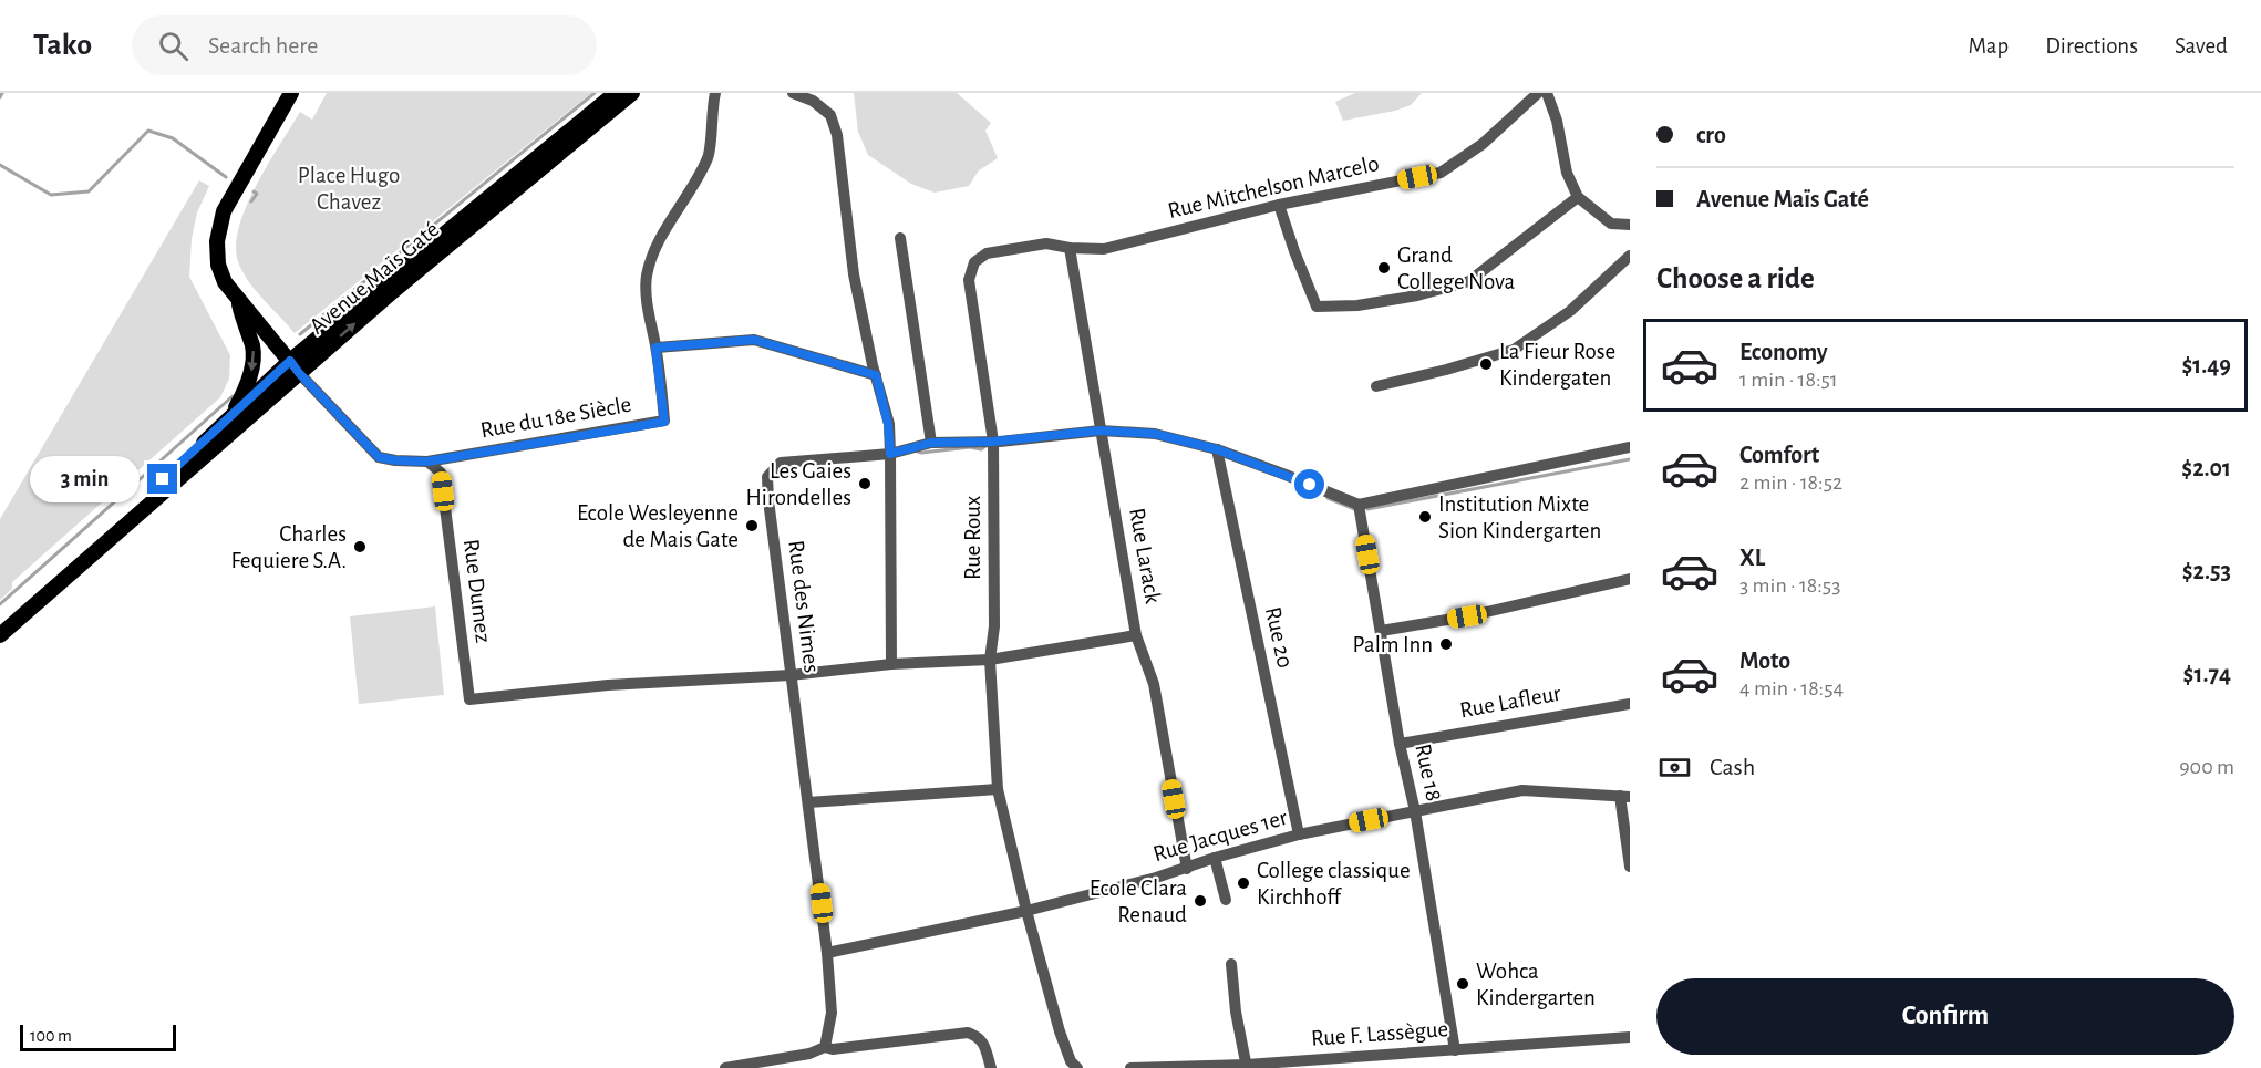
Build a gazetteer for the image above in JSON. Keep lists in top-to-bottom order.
{
  "streets": {
    "main road": ["Avenue Maïs Gaté"],
    "street": [
      "Rue Mitchelson Marcelo",
      "Rue du 18e Siècle",
      "Rue Roux",
      "Rue Larack",
      "Rue Dumez",
      "Rue des Nimes",
      "Rue 20",
      "Rue Lafleur",
      "Rue 18",
      "Rue Jacques 1er",
      "Rue F. Lassègue"
    ]
  },
  "crossings": [
    ["Rue Mitchelson Marcelo", "Rue Roux"],
    ["Rue Mitchelson Marcelo", "Rue Larack"],
    ["Rue du 18e Siècle", "Rue Dumez"],
    ["Rue Roux", "Rue Larack"],
    ["Rue Roux", "Rue des Nimes"],
    ["Rue Roux", "Rue Jacques 1er"],
    ["Rue Larack", "Rue des Nimes"],
    ["Rue Larack", "Rue Jacques 1er"],
    ["Rue Dumez", "Rue des Nimes"],
    ["Rue des Nimes", "Rue 20"],
    ["Rue des Nimes", "Rue 18"],
    ["Rue des Nimes", "Rue Jacques 1er"],
    ["Rue 20", "Rue Jacques 1er"],
    ["Rue Lafleur", "Rue 18"],
    ["Rue 18", "Rue Jacques 1er"],
    ["Rue 18", "Rue F. Lassègue"]
  ],
  "parks": ["Place Hugo Chavez"],
  "places": [
    "Grand College Nova",
    "La Fieur Rose Kindergaten",
    "Les Gaies Hirondelles",
    "Institution Mixte Sion Kindergarten",
    "Ecole Wesleyenne de Mais Gate",
    "Charles Fequiere S.A.",
    "Palm Inn",
    "College classique Kirchhoff",
    "Ecole Clara Renaud",
    "Wohca Kindergarten"
  ],
  "scale_bar": "100 m",
  "page": {
    "header": "Tako",
    "search": "Search here",
    "nav": ["Map", "Directions", "Saved"],
    "banner": ["cro", "Avenue Maïs Gaté"],
    "heading": "Choose a ride",
    "list": [
      {
        "name": "Economy",
        "note": "1 min · 18:51",
        "value": "$1.49"
      },
      {
        "name": "Comfort",
        "note": "2 min · 18:52",
        "value": "$2.01"
      },
      {
        "name": "XL",
        "note": "3 min · 18:53",
        "value": "$2.53"
      },
      {
        "name": "Moto",
        "note": "4 min · 18:54",
        "value": "$1.74"
      }
    ],
    "bubble": "3 min",
    "pay": ["Cash", "900 m"],
    "buttons": "Confirm",
    "scale": "100 m"
  }
}
